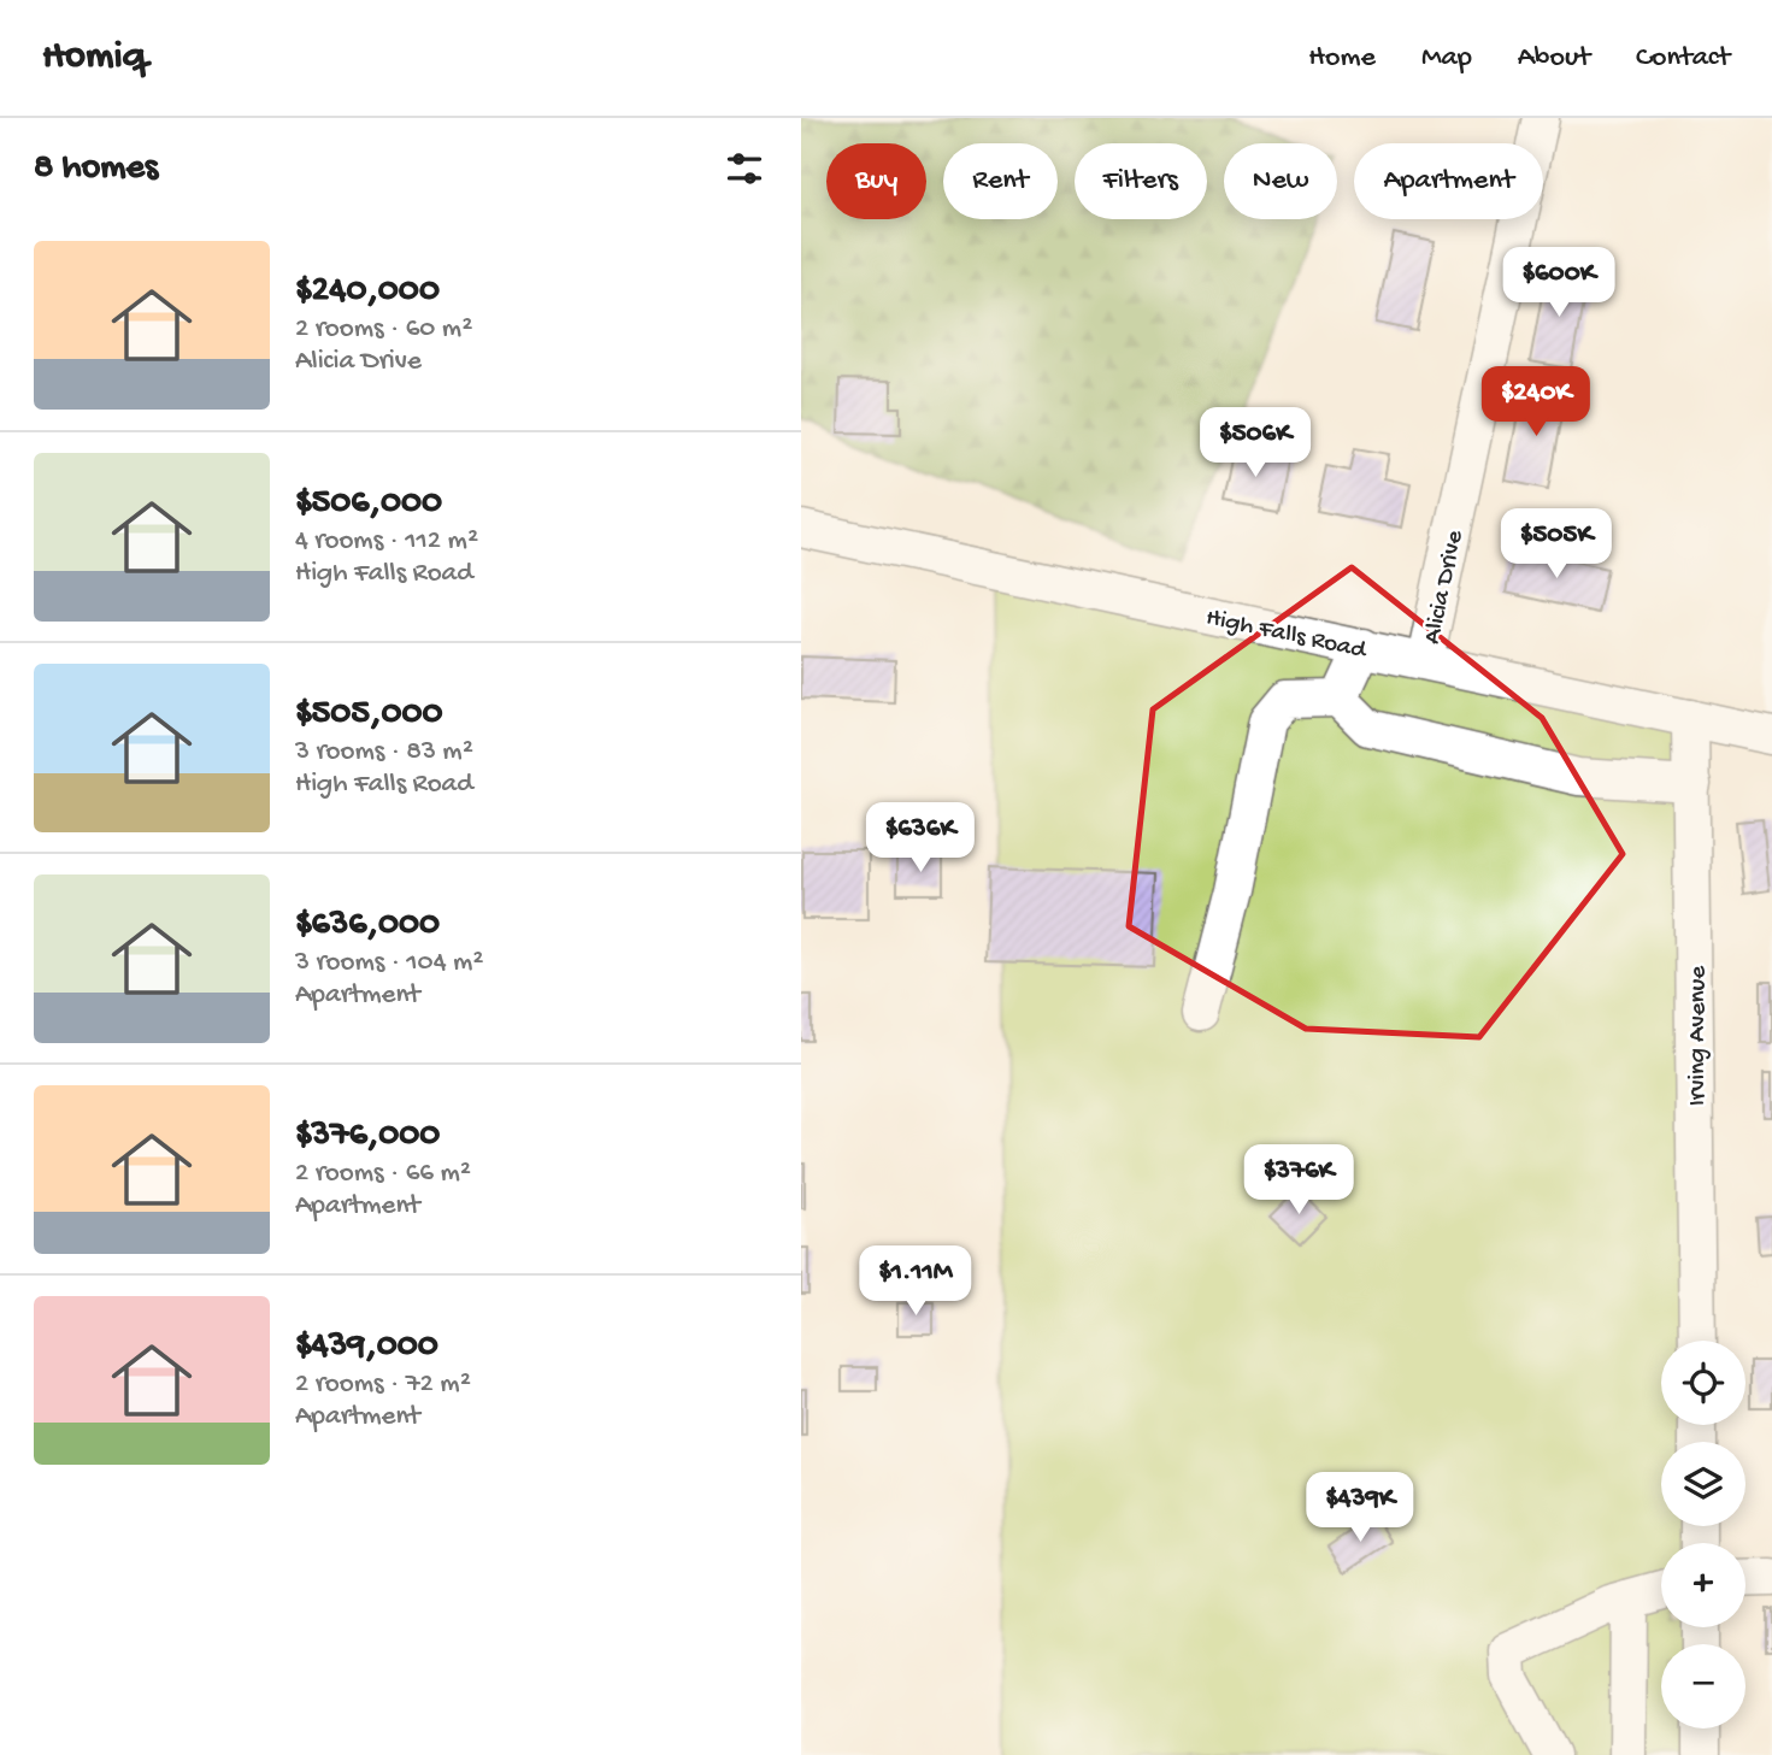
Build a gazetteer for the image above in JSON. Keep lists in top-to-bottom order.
{
  "streets": {
    "street": ["Alicia Drive", "High Falls Road", "Irving Avenue"]
  },
  "crossings": [
    ["Alicia Drive", "High Falls Road"],
    ["High Falls Road", "Irving Avenue"]
  ],
  "page": {
    "header": "Homiq",
    "nav": [
      "Home",
      "Map",
      "About",
      "Contact"
    ],
    "heading": "8 homes",
    "chip": [
      "Buy",
      "Rent",
      "Filters",
      "New",
      "Apartment"
    ],
    "list": [
      {
        "name": "$240,000",
        "note": "2 rooms · 60 m² · Alicia Drive"
      },
      {
        "name": "$506,000",
        "note": "4 rooms · 112 m² · High Falls Road"
      },
      {
        "name": "$505,000",
        "note": "3 rooms · 83 m² · High Falls Road"
      },
      {
        "name": "$636,000",
        "note": "3 rooms · 104 m² · Apartment"
      },
      {
        "name": "$376,000",
        "note": "2 rooms · 66 m² · Apartment"
      },
      {
        "name": "$439,000",
        "note": "2 rooms · 72 m² · Apartment"
      }
    ],
    "price": [
      "$600K",
      "$240K",
      "$506K",
      "$505K",
      "$636K",
      "$376K",
      "$1.11M",
      "$439K"
    ],
    "map_buttons": ["+", "−"]
  }
}
